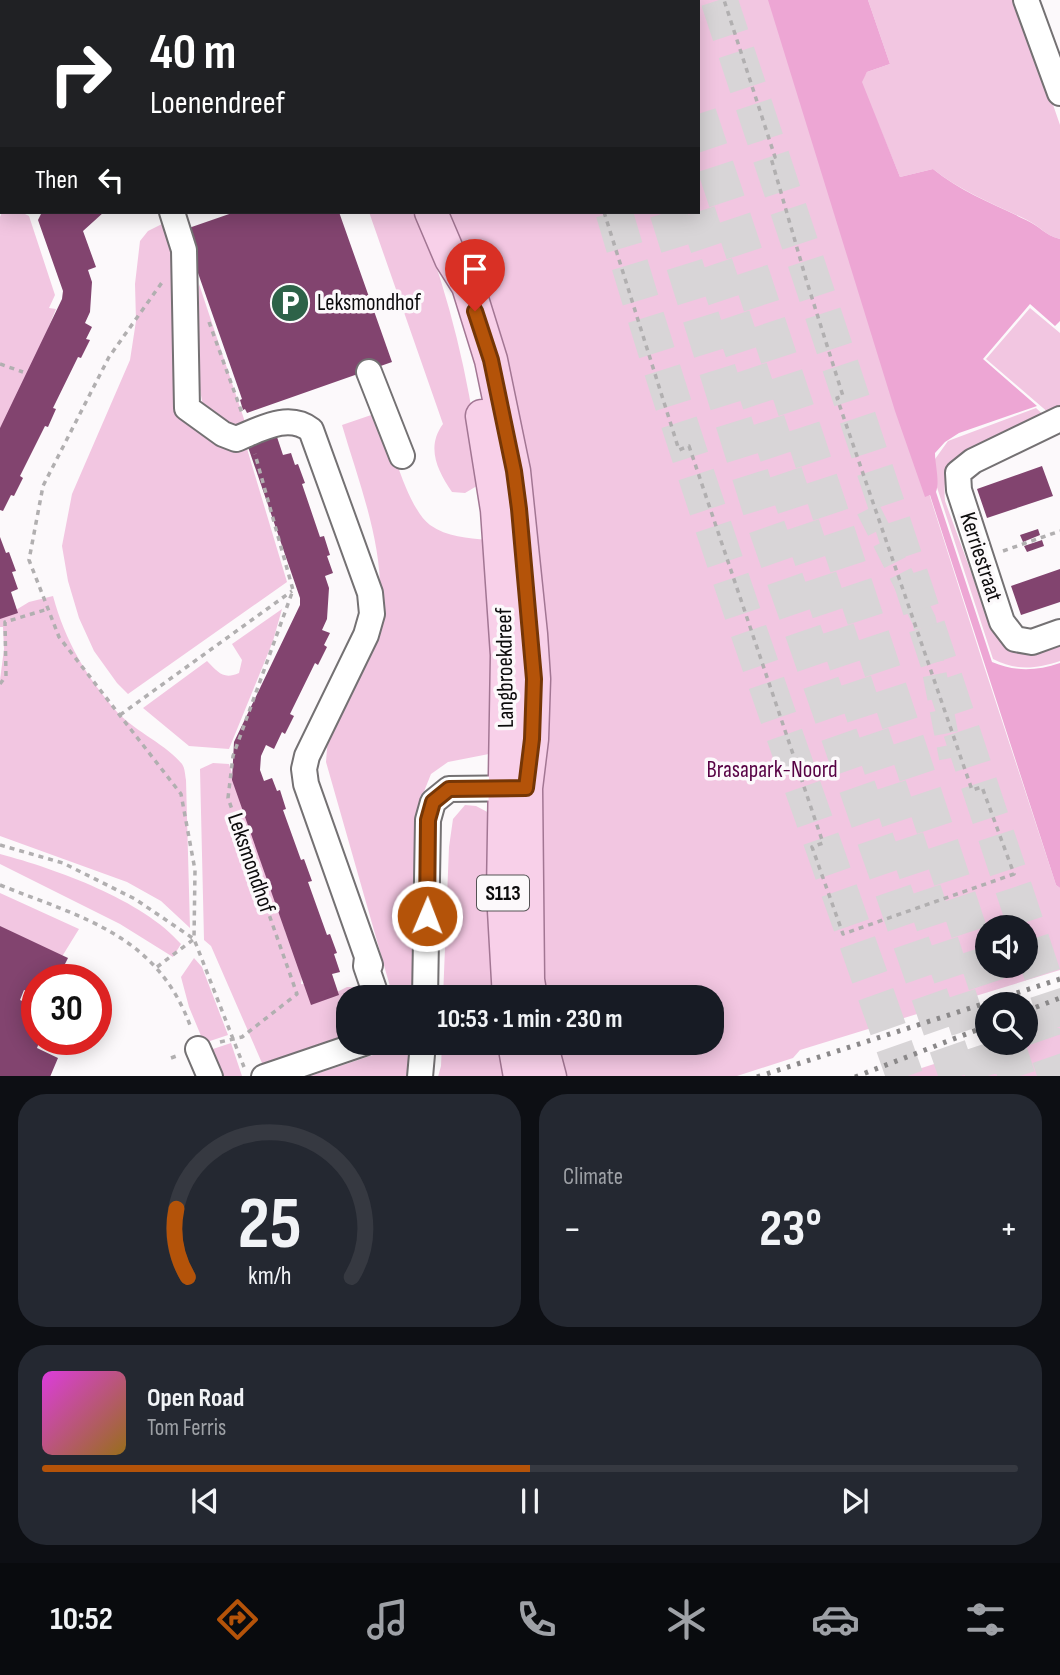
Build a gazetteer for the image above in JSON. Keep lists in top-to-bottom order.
{
  "streets": {
    "main road": ["Langbroekdreef", "S113"],
    "street": ["Kerriestraat"],
    "path": ["Leksmondhof"]
  },
  "parks": ["Brasapark-Noord"],
  "places": {
    "parking": ["Leksmondhof"]
  },
  "page": {
    "turn": ["40 m", "Loenendreef"],
    "then": "Then",
    "limit": "30",
    "trip": "10:53 · 1 min · 230 m",
    "tile": "Climate",
    "heat": ["−", "23°", "+"],
    "song": ["Open Road", "Tom Ferris"],
    "tabs": "10:52",
    "gauge": ["25", "km/h"]
  }
}
